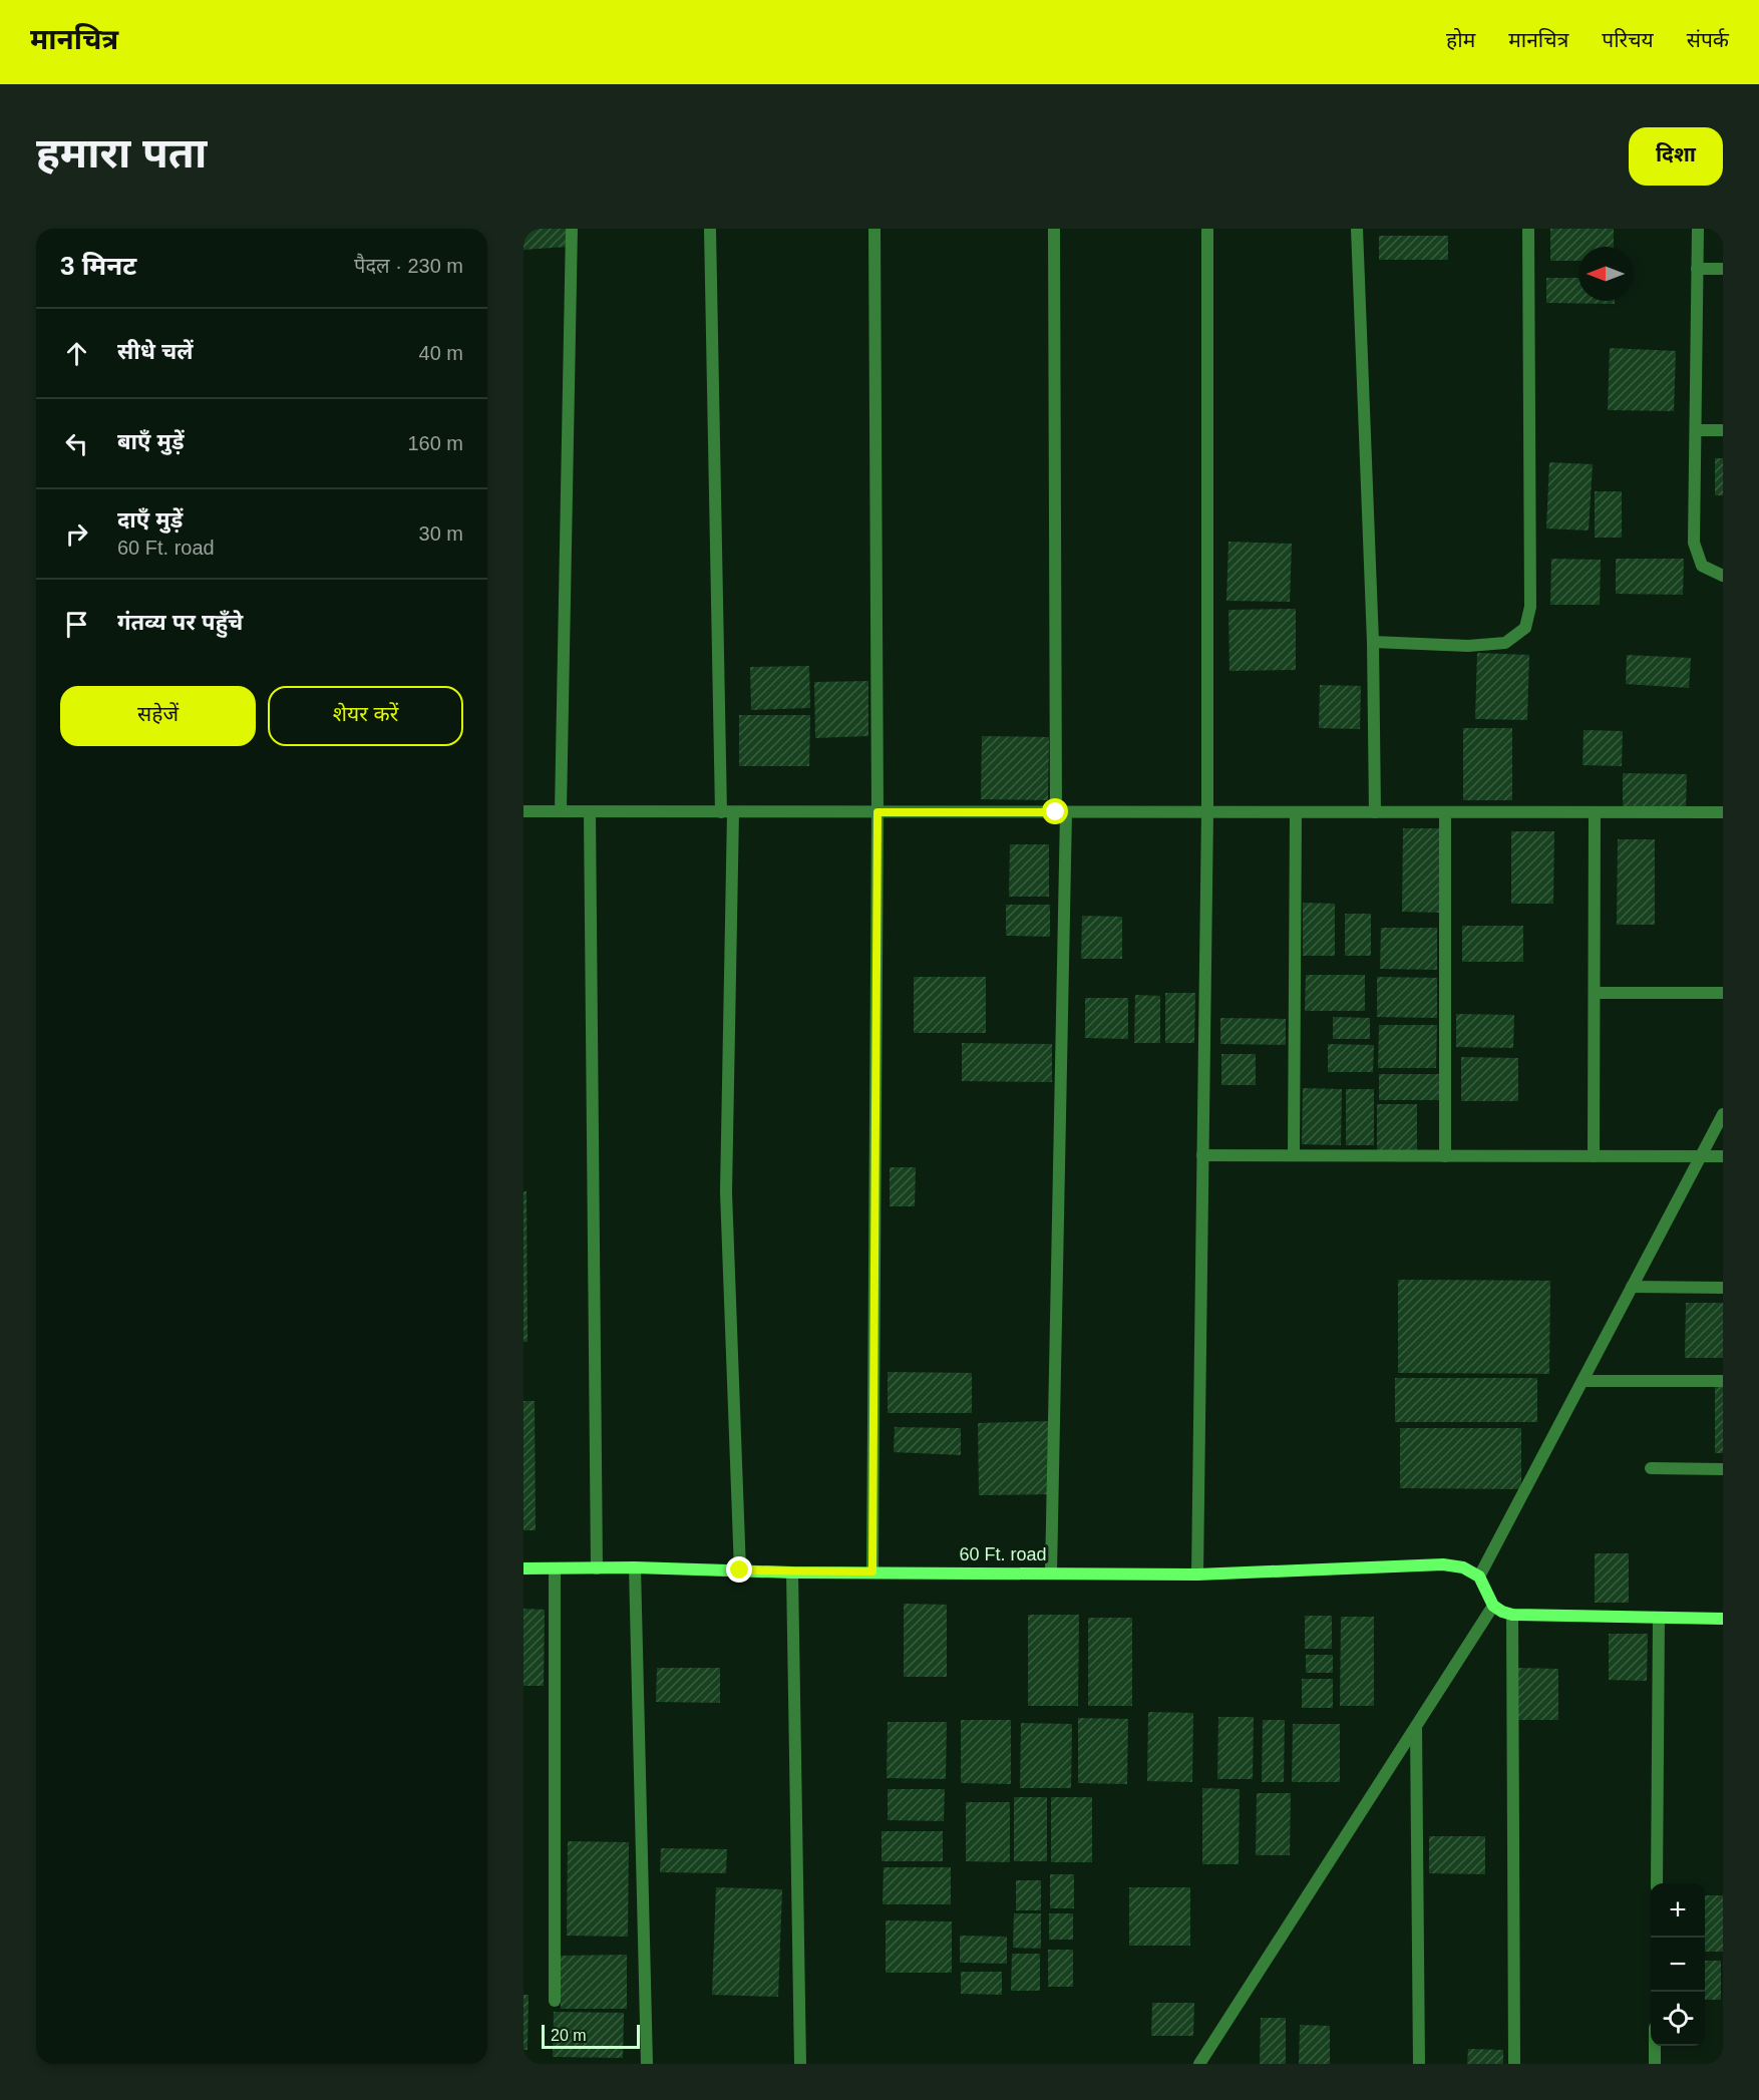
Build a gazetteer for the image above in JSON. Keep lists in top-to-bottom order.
{
  "streets": {
    "street": ["60 Ft. road"]
  },
  "scale_bar": "20 m",
  "north": "left",
  "page": {
    "header": "मानचित्र",
    "nav": [
      "होम",
      "मानचित्र",
      "परिचय",
      "संपर्क"
    ],
    "buttons": [
      "दिशा",
      ["सहेजें", "शेयर करें"]
    ],
    "title": "हमारा पता",
    "heading": ["3 मिनट", "पैदल · 230 m"],
    "list": [
      ["सीधे चलें", "40 m"],
      ["बाएँ मुड़ें", "160 m"],
      ["दाएँ मुड़ें", "60 Ft. road", "30 m"],
      "गंतव्य पर पहुँचे"
    ],
    "map_buttons": ["+", "−"],
    "scale": "20 m"
  }
}
